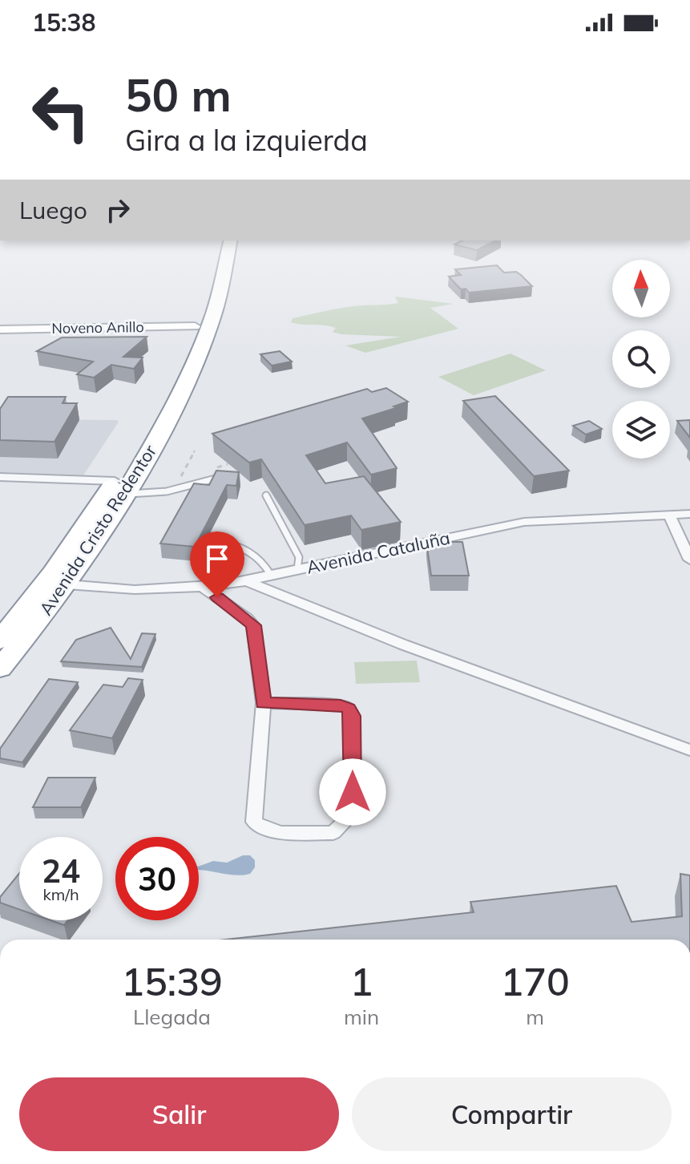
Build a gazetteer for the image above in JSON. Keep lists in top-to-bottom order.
{
  "streets": {
    "highway": ["Avenida Cristo Redentor"],
    "street": ["Noveno Anillo", "Avenida Cataluña"]
  },
  "crossings": [
    ["Noveno Anillo", "Avenida Cristo Redentor"],
    ["Avenida Cristo Redentor", "Avenida Cataluña"]
  ],
  "north": "top",
  "page": {
    "status": "15:38",
    "turn": ["50 m", "Gira a la izquierda"],
    "then": "Luego",
    "speed": "24 km/h",
    "limit": "30",
    "eta": [
      "15:39",
      "Llegada",
      "1",
      "min",
      "170",
      "m"
    ],
    "buttons": ["Salir", "Compartir"]
  }
}
